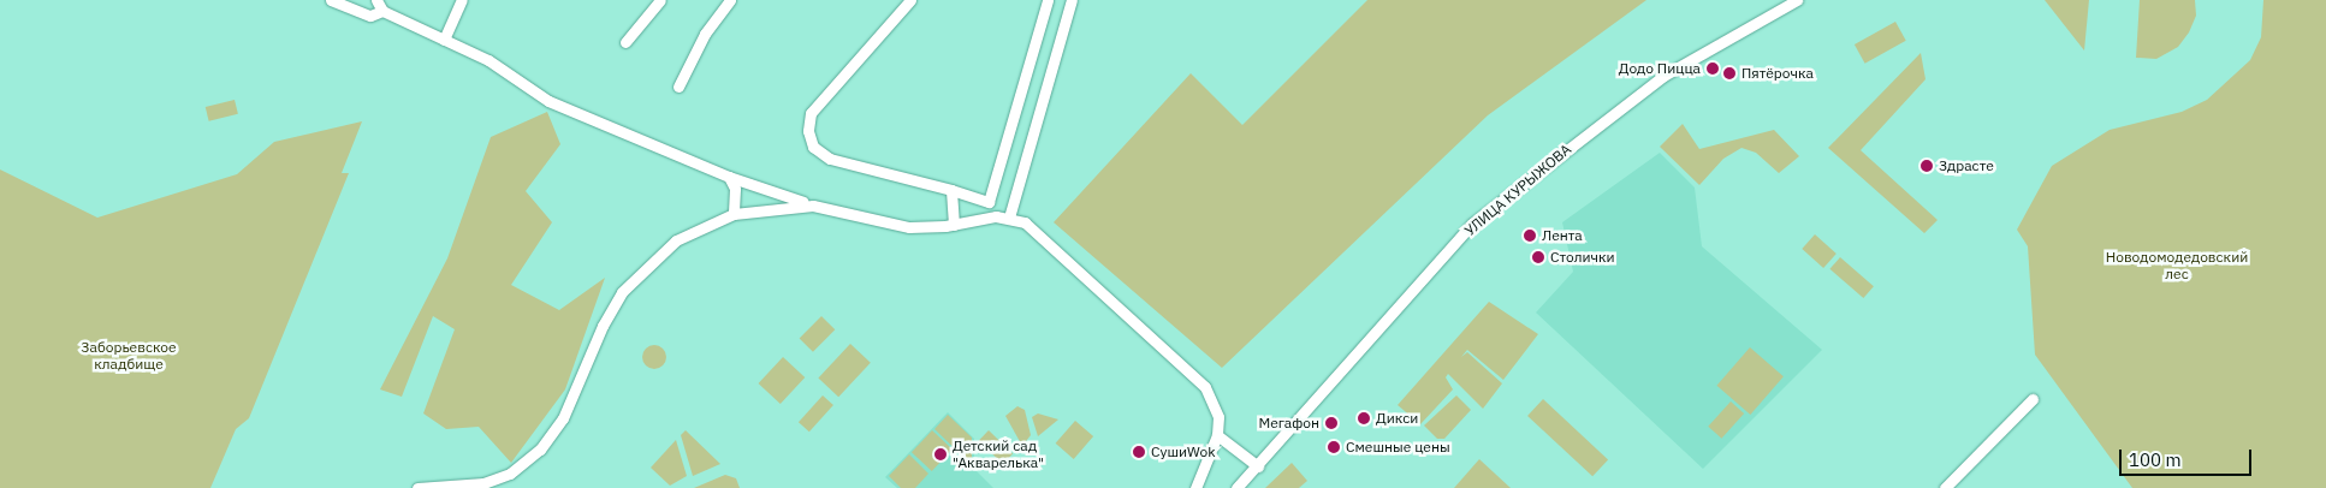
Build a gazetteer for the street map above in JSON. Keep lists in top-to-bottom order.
{
  "streets": {
    "street": ["УЛИЦА КУРЫЖОВА"]
  },
  "parks": ["Новодомодедовский лес", "Заборьевское кладбище"],
  "places": [
    "Додо Пицца",
    "Пятёрочка",
    "Здрасте",
    "Лента",
    "Столички",
    "Дикси",
    "Мегафон",
    "Смешные цены",
    "СушиWok",
    "Детский сад \"Акварелька\""
  ],
  "scale_bar": "100 m"
}
